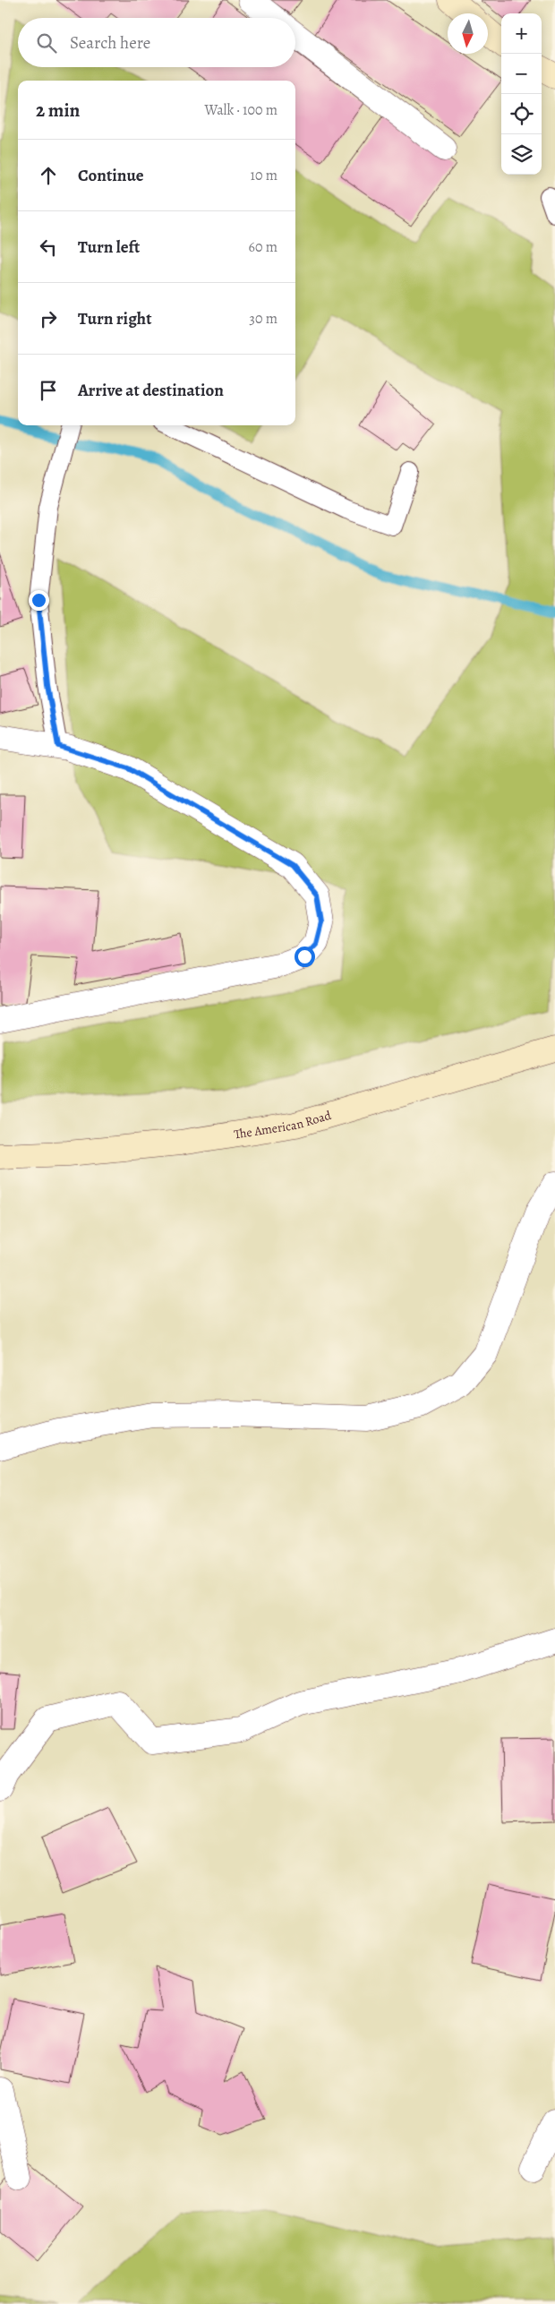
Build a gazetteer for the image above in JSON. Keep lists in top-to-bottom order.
{
  "streets": {
    "main road": ["The American Road"]
  },
  "north": "bottom",
  "page": {
    "map_buttons": ["+", "−"],
    "search": "Search here",
    "heading": ["2 min", "Walk · 100 m"],
    "list": [
      ["Continue", "10 m"],
      ["Turn left", "60 m"],
      ["Turn right", "30 m"],
      "Arrive at destination"
    ]
  }
}
